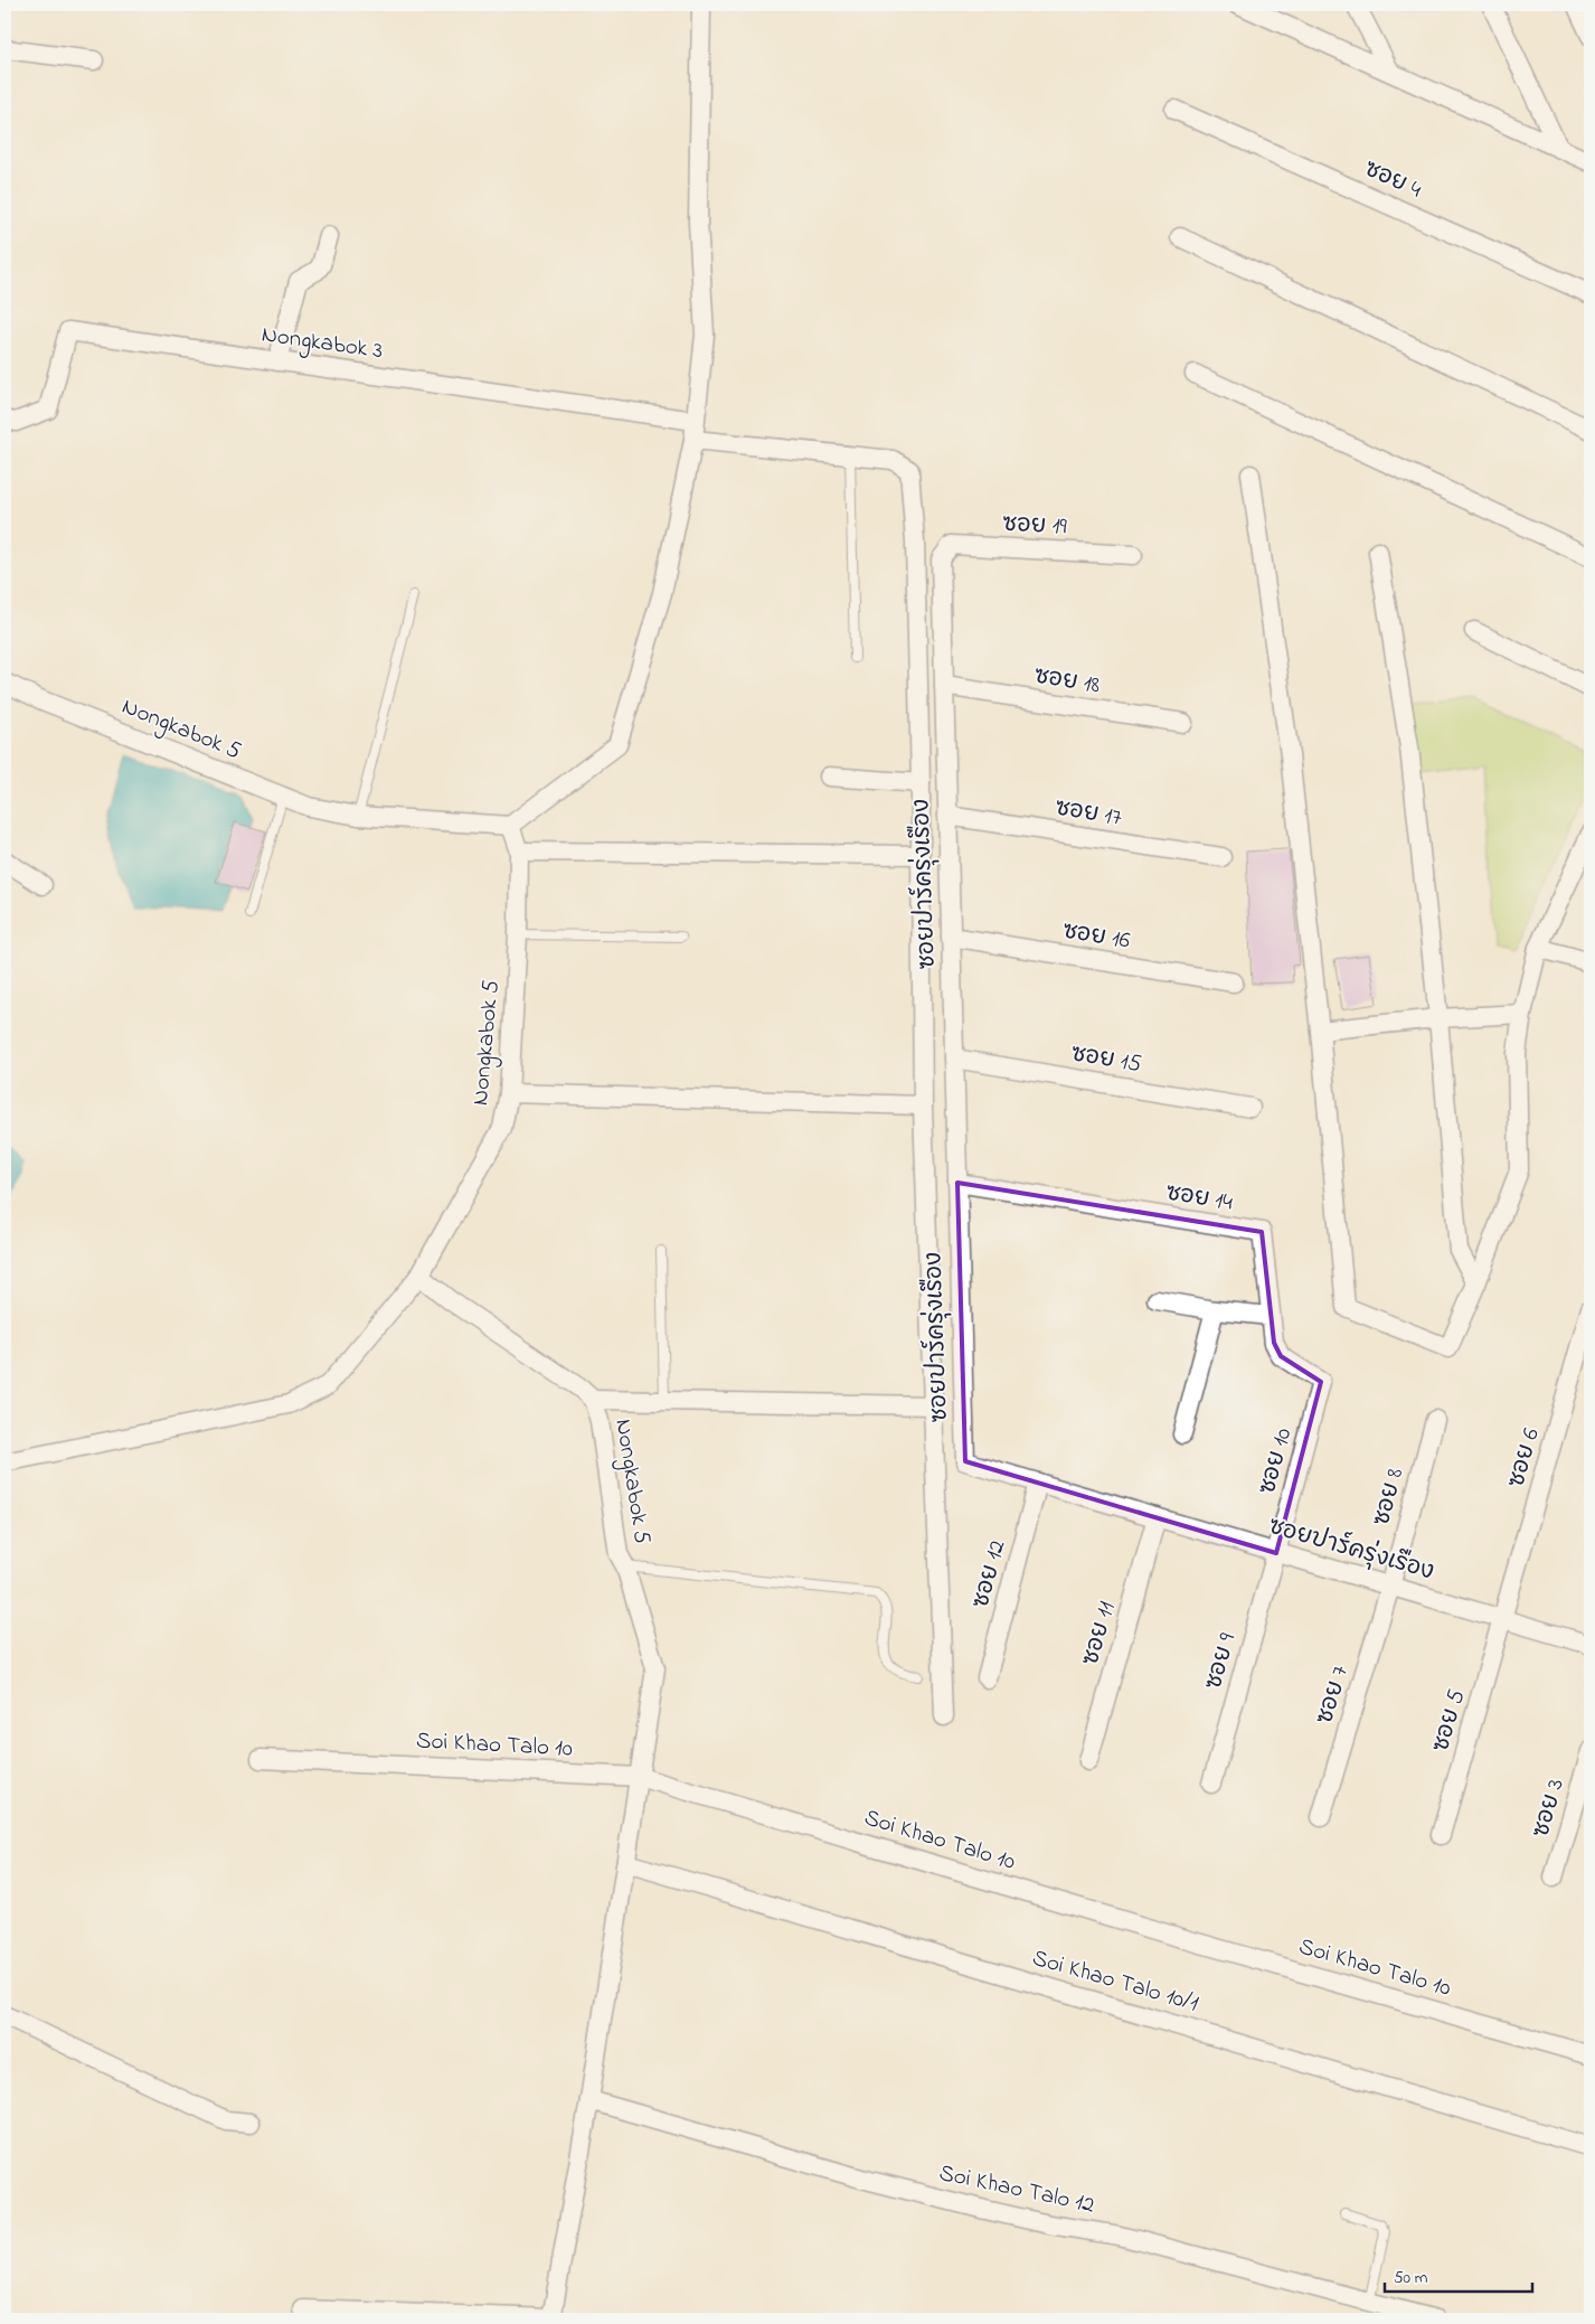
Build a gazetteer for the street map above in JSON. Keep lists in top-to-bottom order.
{
  "streets": {
    "street": [
      "ซอย 4",
      "Nongkabok 3",
      "ซอย 19",
      "ซอย 18",
      "Nongkabok 5",
      "ซอย 17",
      "ซอยปาร์ครุ่งเรือง",
      "ซอย 16",
      "ซอย 15",
      "ซอย 14",
      "ซอย 6",
      "ซอย 10",
      "ซอย 8",
      "ซอย 12",
      "ซอย 11",
      "ซอย 9",
      "ซอย 7",
      "ซอย 5",
      "Soi Khao Talo 10",
      "ซอย 3",
      "Soi Khao Talo 10/1",
      "Soi Khao Talo 12"
    ]
  },
  "crossings": [
    ["ซอย 19", "ซอยปาร์ครุ่งเรือง"],
    ["ซอย 18", "ซอยปาร์ครุ่งเรือง"],
    ["Nongkabok 5", "Soi Khao Talo 10"],
    ["Nongkabok 5", "Soi Khao Talo 10/1"],
    ["Nongkabok 5", "Soi Khao Talo 12"],
    ["ซอย 17", "ซอยปาร์ครุ่งเรือง"],
    ["ซอยปาร์ครุ่งเรือง", "ซอย 16"],
    ["ซอยปาร์ครุ่งเรือง", "ซอย 15"],
    ["ซอยปาร์ครุ่งเรือง", "ซอย 14"],
    ["ซอยปาร์ครุ่งเรือง", "ซอย 6"],
    ["ซอยปาร์ครุ่งเรือง", "ซอย 10"],
    ["ซอยปาร์ครุ่งเรือง", "ซอย 8"],
    ["ซอยปาร์ครุ่งเรือง", "ซอย 12"],
    ["ซอยปาร์ครุ่งเรือง", "ซอย 11"],
    ["ซอยปาร์ครุ่งเรือง", "ซอย 9"],
    ["ซอยปาร์ครุ่งเรือง", "ซอย 7"],
    ["ซอยปาร์ครุ่งเรือง", "ซอย 5"],
    ["ซอย 14", "ซอย 10"],
    ["ซอย 6", "ซอย 5"],
    ["ซอย 10", "ซอย 9"],
    ["ซอย 8", "ซอย 7"]
  ],
  "scale_bar": "50 m"
}
